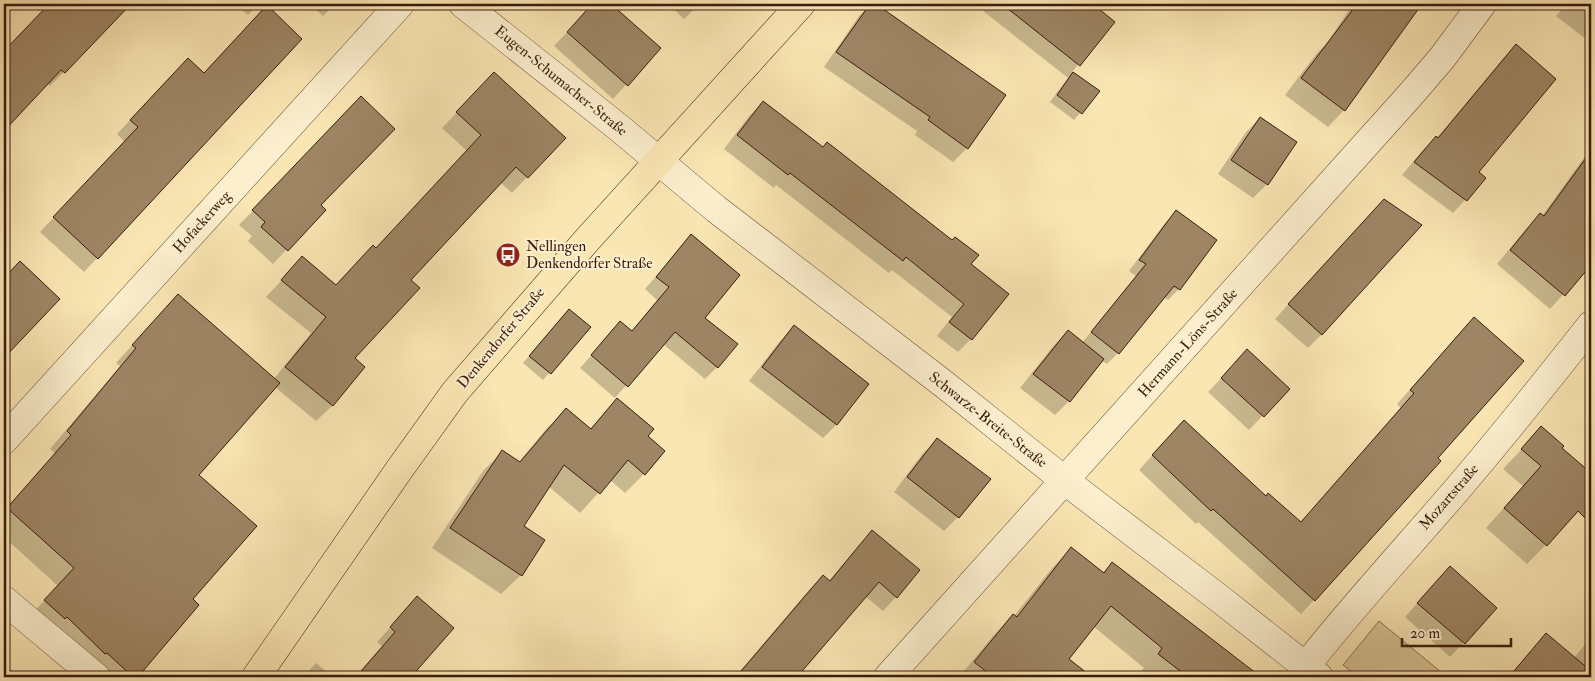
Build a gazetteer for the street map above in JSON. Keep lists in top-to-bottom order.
{
  "streets": {
    "main road": ["Denkendorfer Straße"],
    "street": [
      "Eugen-Schumacher-Straße",
      "Hofackerweg",
      "Hermann-Löns-Straße",
      "Schwarze-Breite-Straße",
      "Mozartstraße"
    ]
  },
  "crossings": [
    ["Eugen-Schumacher-Straße", "Denkendorfer Straße"],
    ["Eugen-Schumacher-Straße", "Schwarze-Breite-Straße"],
    ["Denkendorfer Straße", "Schwarze-Breite-Straße"],
    ["Hermann-Löns-Straße", "Schwarze-Breite-Straße"],
    ["Schwarze-Breite-Straße", "Mozartstraße"]
  ],
  "places": {
    "bus stop": ["Nellingen Denkendorfer Straße"]
  },
  "scale_bar": "20 m"
}
